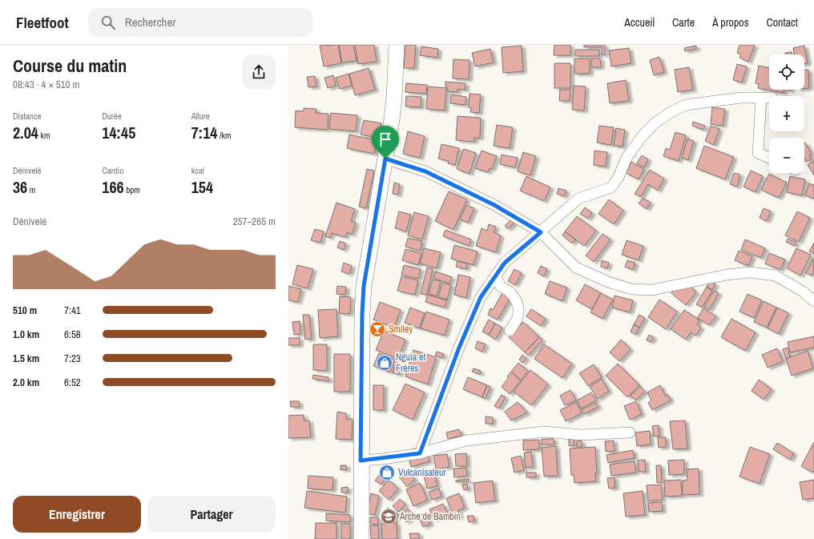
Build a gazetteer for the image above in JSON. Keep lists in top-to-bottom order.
{
  "places": {
    "bar": ["Smiley"],
    "shop": ["Nguia et Frères", "Vulcanisateur"],
    "school or university": ["Arche de Bambin"]
  },
  "page": {
    "header": "Fleetfoot",
    "search": "Rechercher",
    "nav": [
      "Accueil",
      "Carte",
      "À propos",
      "Contact"
    ],
    "heading": ["Course du matin", "08:43 · 4 × 510 m"],
    "map_buttons": ["+", "−"],
    "stats": [
      ["Distance", "2.04 km"],
      ["Durée", "14:45"],
      ["Allure", "7:14 /km"],
      ["Dénivelé", "36 m"],
      ["Cardio", "166 bpm"],
      ["kcal", "154"]
    ],
    "chart": ["Dénivelé", "257–265 m"],
    "list": [
      {
        "name": "510 m",
        "note": "7:41"
      },
      {
        "name": "1.0 km",
        "note": "6:58"
      },
      {
        "name": "1.5 km",
        "note": "7:23"
      },
      {
        "name": "2.0 km",
        "note": "6:52"
      }
    ],
    "buttons": ["Enregistrer", "Partager"]
  }
}
